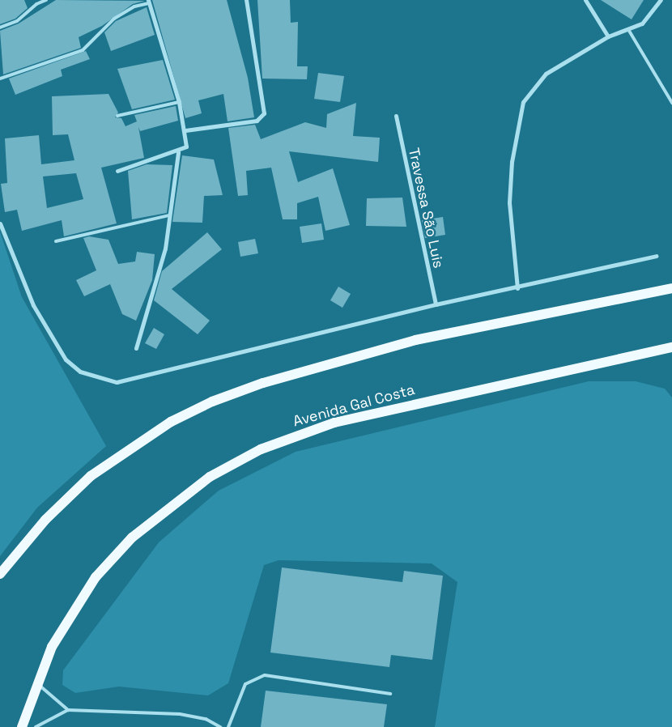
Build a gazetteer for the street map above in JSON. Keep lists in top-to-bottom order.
{
  "streets": {
    "main road": ["Avenida Gal Costa"],
    "street": ["Travessa São Luis"]
  }
}
